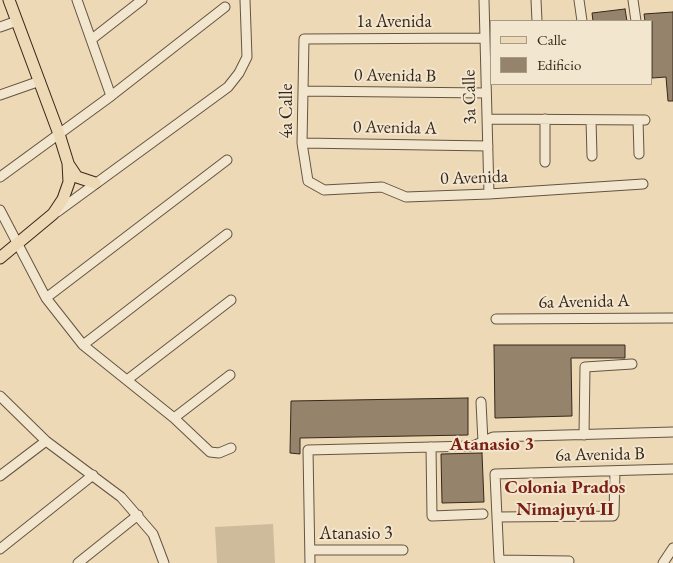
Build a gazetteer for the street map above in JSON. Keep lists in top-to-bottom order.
{
  "streets": {
    "street": [
      "1a Avenida",
      "0 Avenida B",
      "3a Calle",
      "4a Calle",
      "0 Avenida A",
      "0 Avenida",
      "6a Avenida A",
      "6a Avenida B",
      "Atanasio 3"
    ]
  },
  "crossings": [
    ["1a Avenida", "3a Calle"],
    ["1a Avenida", "4a Calle"],
    ["0 Avenida B", "3a Calle"],
    ["0 Avenida B", "4a Calle"],
    ["3a Calle", "0 Avenida A"],
    ["3a Calle", "0 Avenida"],
    ["4a Calle", "0 Avenida A"],
    ["4a Calle", "0 Avenida"]
  ],
  "districts": ["Atanasio 3", "Colonia Prados Nimajuyú II"],
  "legend": ["Calle", "Edificio"]
}
